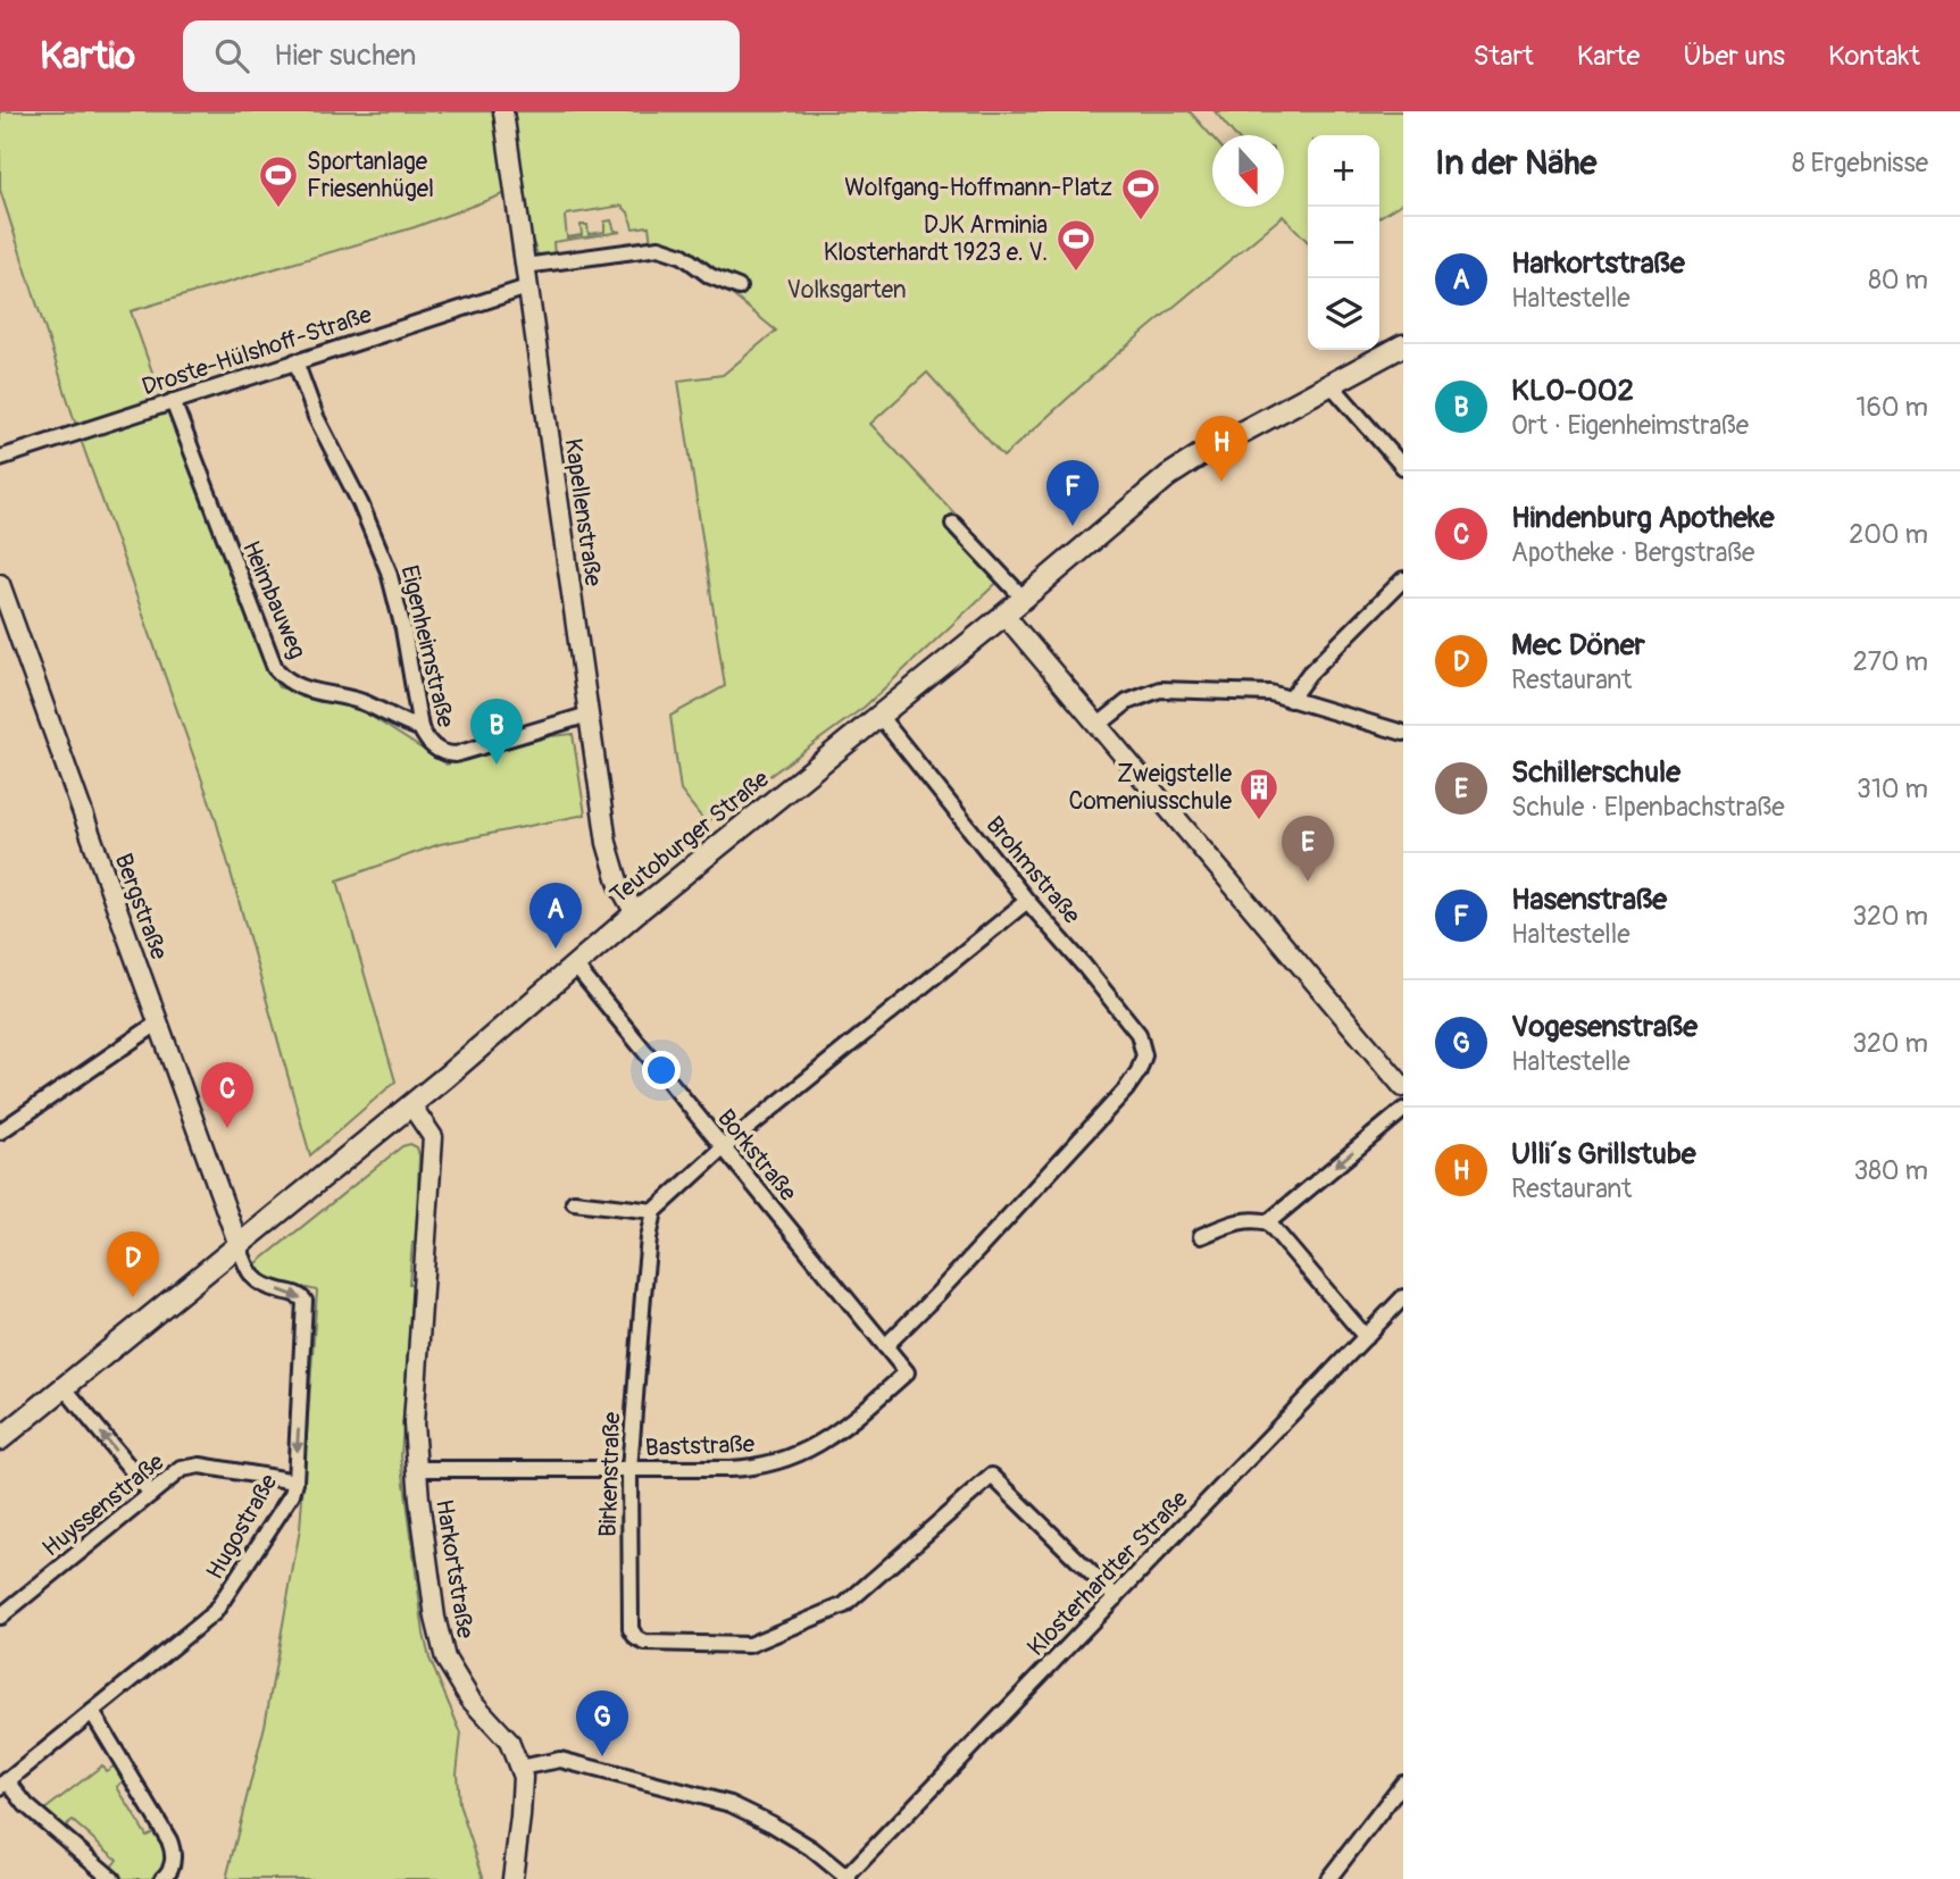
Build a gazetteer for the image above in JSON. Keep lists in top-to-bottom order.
{
  "streets": {
    "main road": ["Teutoburger Straße"],
    "street": [
      "Droste-Hülshoff-Straße",
      "Kapellenstraße",
      "Heimbauweg",
      "Eigenheimstraße",
      "Brohmstraße",
      "Bergstraße",
      "Borkstraße",
      "Baststraße",
      "Birkenstraße",
      "Huyssenstraße",
      "Hugostraße",
      "Harkortstraße",
      "Klosterhardter Straße"
    ]
  },
  "crossings": [
    ["Droste-Hülshoff-Straße", "Kapellenstraße"],
    ["Droste-Hülshoff-Straße", "Heimbauweg"],
    ["Droste-Hülshoff-Straße", "Eigenheimstraße"],
    ["Kapellenstraße", "Eigenheimstraße"],
    ["Kapellenstraße", "Teutoburger Straße"],
    ["Heimbauweg", "Eigenheimstraße"],
    ["Teutoburger Straße", "Brohmstraße"],
    ["Teutoburger Straße", "Bergstraße"],
    ["Teutoburger Straße", "Borkstraße"],
    ["Teutoburger Straße", "Hugostraße"],
    ["Teutoburger Straße", "Harkortstraße"],
    ["Brohmstraße", "Borkstraße"],
    ["Bergstraße", "Hugostraße"],
    ["Borkstraße", "Baststraße"],
    ["Baststraße", "Birkenstraße"],
    ["Baststraße", "Harkortstraße"],
    ["Birkenstraße", "Klosterhardter Straße"],
    ["Huyssenstraße", "Hugostraße"]
  ],
  "parks": ["Volksgarten"],
  "places": {
    "sports": ["Sportanlage Friesenhügel", "Wolfgang-Hoffmann-Platz", "DJK Arminia Klosterhardt 1923 e. V."],
    "building": ["Zweigstelle Comeniusschule"]
  },
  "north": "bottom",
  "page": {
    "header": "Kartio",
    "search": "Hier suchen",
    "nav": [
      "Start",
      "Karte",
      "Über uns",
      "Kontakt"
    ],
    "heading": ["In der Nähe", "8 Ergebnisse"],
    "map_buttons": ["+", "−"],
    "list": [
      {
        "mark": "A",
        "name": "Harkortstraße",
        "note": "Haltestelle",
        "value": "80 m"
      },
      {
        "mark": "B",
        "name": "KLO-002",
        "note": "Ort · Eigenheimstraße",
        "value": "160 m"
      },
      {
        "mark": "C",
        "name": "Hindenburg Apotheke",
        "note": "Apotheke · Bergstraße",
        "value": "200 m"
      },
      {
        "mark": "D",
        "name": "Mec Döner",
        "note": "Restaurant",
        "value": "270 m"
      },
      {
        "mark": "E",
        "name": "Schillerschule",
        "note": "Schule · Elpenbachstraße",
        "value": "310 m"
      },
      {
        "mark": "F",
        "name": "Hasenstraße",
        "note": "Haltestelle",
        "value": "320 m"
      },
      {
        "mark": "G",
        "name": "Vogesenstraße",
        "note": "Haltestelle",
        "value": "320 m"
      },
      {
        "mark": "H",
        "name": "Ulli´s Grillstube",
        "note": "Restaurant",
        "value": "380 m"
      }
    ],
    "pins": [
      "H",
      "F",
      "B",
      "E",
      "A",
      "C",
      "D",
      "G"
    ]
  }
}
